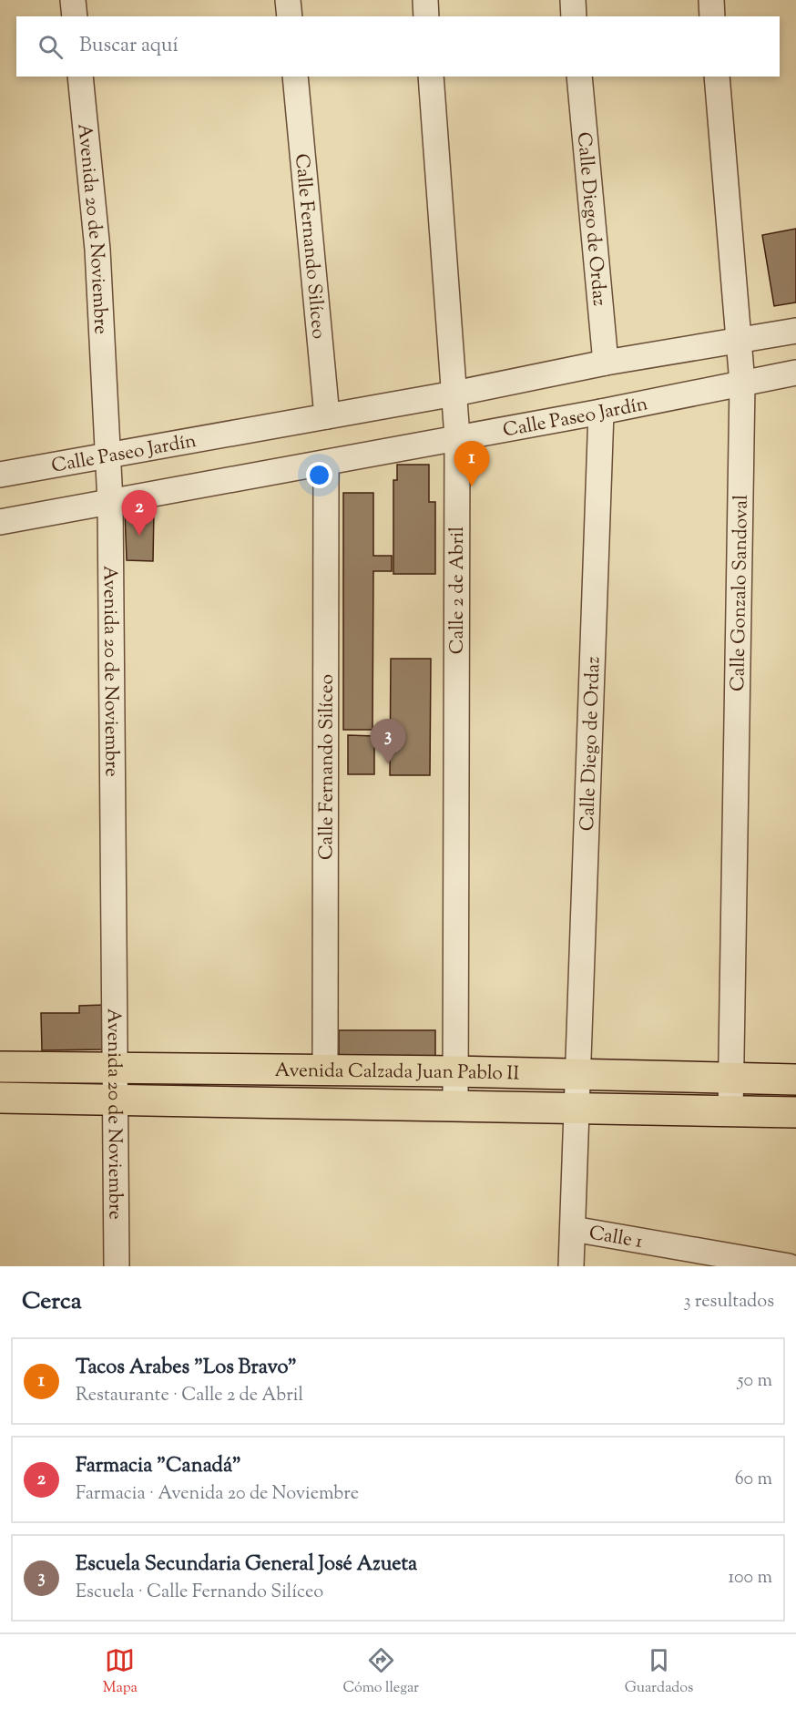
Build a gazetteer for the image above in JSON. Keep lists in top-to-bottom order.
{
  "streets": {
    "main road": ["Avenida Calzada Juan Pablo II"],
    "street": [
      "Calle Diego de Ordaz",
      "Avenida 20 de Noviembre",
      "Calle Fernando Silíceo",
      "Calle Paseo Jardín",
      "Calle 2 de Abril",
      "Calle Gonzalo Sandoval",
      "Calle 1"
    ]
  },
  "crossings": [
    ["Calle Diego de Ordaz", "Calle Paseo Jardín"],
    ["Calle Diego de Ordaz", "Avenida Calzada Juan Pablo II"],
    ["Calle Diego de Ordaz", "Calle 1"],
    ["Avenida 20 de Noviembre", "Calle Paseo Jardín"],
    ["Avenida 20 de Noviembre", "Avenida Calzada Juan Pablo II"],
    ["Calle Fernando Silíceo", "Calle Paseo Jardín"],
    ["Calle Fernando Silíceo", "Avenida Calzada Juan Pablo II"],
    ["Calle Paseo Jardín", "Calle 2 de Abril"],
    ["Calle Paseo Jardín", "Calle Gonzalo Sandoval"],
    ["Calle 2 de Abril", "Avenida Calzada Juan Pablo II"],
    ["Calle Gonzalo Sandoval", "Avenida Calzada Juan Pablo II"]
  ],
  "page": {
    "search": "Buscar aquí",
    "pins": ["1", "2", "3"],
    "heading": ["Cerca", "3 resultados"],
    "list": [
      {
        "mark": "1",
        "name": "Tacos Arabes \"Los Bravo\"",
        "note": "Restaurante · Calle 2 de Abril",
        "value": "50 m"
      },
      {
        "mark": "2",
        "name": "Farmacia \"Canadá\"",
        "note": "Farmacia · Avenida 20 de Noviembre",
        "value": "60 m"
      },
      {
        "mark": "3",
        "name": "Escuela Secundaria General José Azueta",
        "note": "Escuela · Calle Fernando Silíceo",
        "value": "100 m"
      }
    ],
    "nav": ["Mapa", "Cómo llegar", "Guardados"]
  }
}
